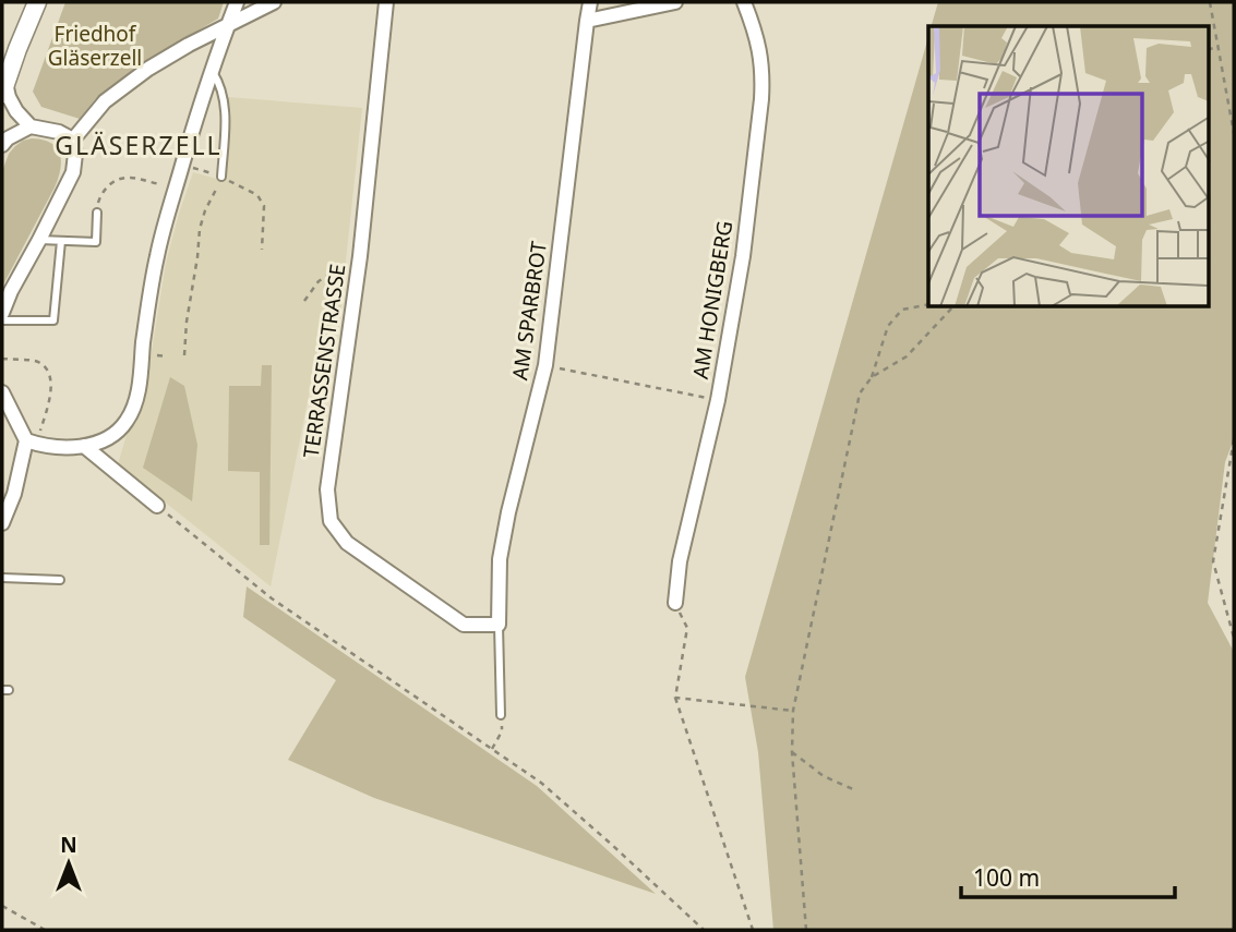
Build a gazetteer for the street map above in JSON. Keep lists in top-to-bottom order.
{
  "streets": {
    "street": ["AM HONIGBERG", "AM SPARBROT", "TERRASSENSTRASSE"]
  },
  "crossings": [
    ["AM SPARBROT", "TERRASSENSTRASSE"]
  ],
  "districts": ["GLÄSERZELL"],
  "parks": ["Friedhof Gläserzell"],
  "scale_bar": "100 m",
  "north": "top"
}
